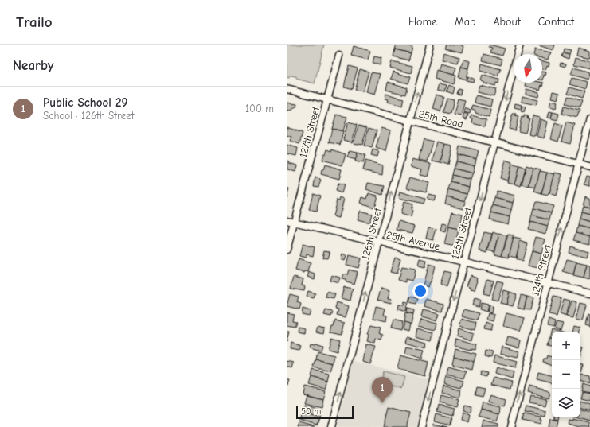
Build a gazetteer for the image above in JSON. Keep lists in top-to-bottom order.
{
  "streets": {
    "street": [
      "25th Road",
      "127th Street",
      "125th Street",
      "126th Street",
      "25th Avenue",
      "124th Street"
    ]
  },
  "crossings": [
    ["25th Road", "127th Street"],
    ["25th Road", "125th Street"],
    ["25th Road", "126th Street"],
    ["25th Road", "124th Street"],
    ["127th Street", "25th Avenue"],
    ["125th Street", "25th Avenue"],
    ["126th Street", "25th Avenue"],
    ["25th Avenue", "124th Street"]
  ],
  "one_way": ["125th Street", "126th Street", "124th Street"],
  "scale_bar": "50 m",
  "north": "bottom",
  "page": {
    "header": "Trailo",
    "nav": [
      "Home",
      "Map",
      "About",
      "Contact"
    ],
    "heading": "Nearby",
    "list": [
      {
        "mark": "1",
        "name": "Public School 29",
        "note": "School · 126th Street",
        "value": "100 m"
      }
    ],
    "map_buttons": ["+", "−"],
    "pins": "1",
    "scale": "50 m"
  }
}
